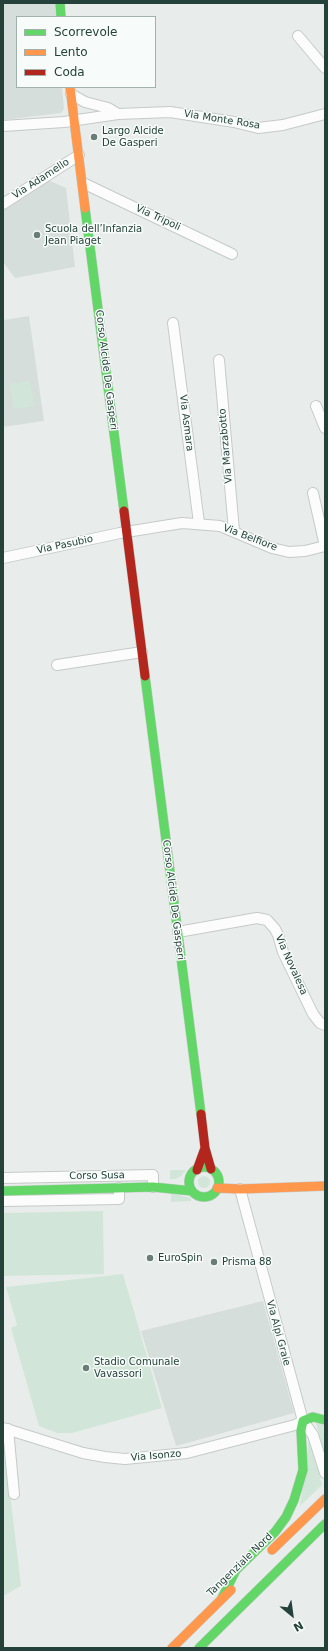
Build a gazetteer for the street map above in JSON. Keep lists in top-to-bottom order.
{
  "streets": {
    "main road": ["Corso Alcide De Gasperi", "Corso Susa", "Tangenziale Nord"],
    "street": [
      "Via Monte Rosa",
      "Via Adamello",
      "Via Tripoli",
      "Via Asmara",
      "Via Marzabotto",
      "Via Belfiore",
      "Via Pasubio",
      "Via Novalesa",
      "Via Alpi Graie",
      "Via Isonzo"
    ]
  },
  "crossings": [
    ["Via Adamello", "Corso Alcide De Gasperi"],
    ["Via Tripoli", "Corso Alcide De Gasperi"],
    ["Corso Alcide De Gasperi", "Via Belfiore"],
    ["Corso Alcide De Gasperi", "Via Pasubio"],
    ["Corso Alcide De Gasperi", "Via Novalesa"],
    ["Corso Alcide De Gasperi", "Corso Susa"],
    ["Via Asmara", "Via Belfiore"],
    ["Via Marzabotto", "Via Belfiore"],
    ["Via Belfiore", "Via Pasubio"],
    ["Via Alpi Graie", "Via Isonzo"]
  ],
  "places": [
    "Largo Alcide De Gasperi",
    "Scuola dell’Infanzia Jean Piaget",
    "EuroSpin",
    "Prisma 88",
    "Stadio Comunale Vavassori"
  ],
  "legend": ["Scorrevole", "Lento", "Coda"],
  "north": "bottom right"
}
